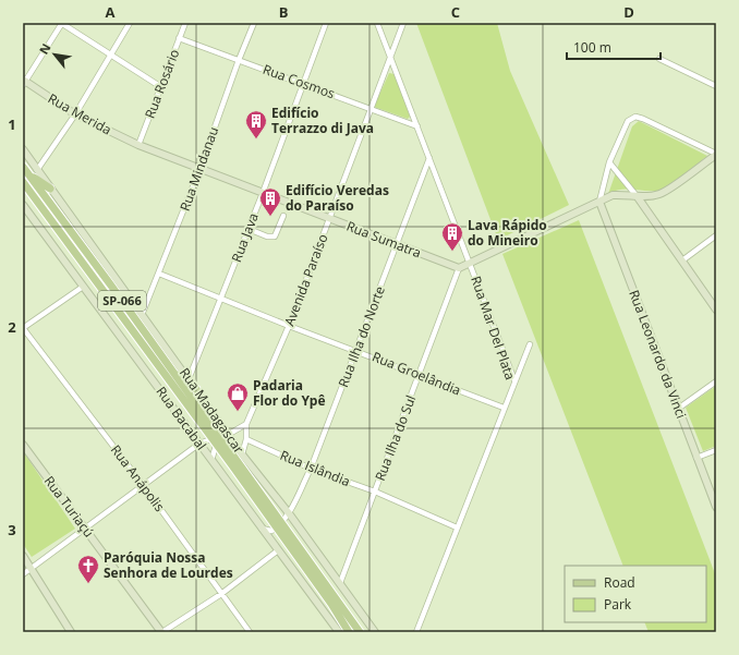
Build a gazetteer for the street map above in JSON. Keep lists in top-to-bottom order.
{
  "streets": {
    "main road": ["SP-066"],
    "street": [
      "Rua Cosmos",
      "Rua Rosário",
      "Rua Merida",
      "Rua Mindanau",
      "Rua Java",
      "Rua Sumatra",
      "Avenida Paraíso",
      "Rua Mar Del Plata",
      "Rua Ilha do Norte",
      "Rua Leonardo da Vinci",
      "Rua Groelândia",
      "Rua Madagascar",
      "Rua Bacabal",
      "Rua Ilha do Sul",
      "Rua Islândia",
      "Rua Anápolis",
      "Rua Turiaçú"
    ]
  },
  "crossings": [
    ["Rua Cosmos", "Rua Rosário"],
    ["Rua Cosmos", "Rua Mindanau"],
    ["Rua Cosmos", "Rua Java"],
    ["Rua Cosmos", "Avenida Paraíso"],
    ["Rua Cosmos", "Rua Mar Del Plata"],
    ["Rua Rosário", "Rua Merida"],
    ["Rua Rosário", "Rua Sumatra"],
    ["Rua Merida", "Rua Sumatra"],
    ["Rua Mindanau", "Rua Sumatra"],
    ["Rua Mindanau", "Rua Groelândia"],
    ["Rua Mindanau", "Rua Madagascar"],
    ["Rua Java", "Rua Sumatra"],
    ["Rua Java", "Rua Groelândia"],
    ["Rua Java", "Rua Madagascar"],
    ["Rua Sumatra", "Avenida Paraíso"],
    ["Rua Sumatra", "Rua Ilha do Norte"],
    ["Rua Sumatra", "Rua Ilha do Sul"],
    ["Avenida Paraíso", "Rua Mar Del Plata"],
    ["Avenida Paraíso", "Rua Groelândia"],
    ["Avenida Paraíso", "Rua Madagascar"],
    ["Avenida Paraíso", "Rua Islândia"],
    ["SP-066", "Rua Ilha do Norte"],
    ["Rua Mar Del Plata", "Rua Ilha do Norte"],
    ["Rua Mar Del Plata", "Rua Groelândia"],
    ["Rua Mar Del Plata", "Rua Islândia"],
    ["Rua Ilha do Norte", "Rua Groelândia"],
    ["Rua Ilha do Norte", "Rua Madagascar"],
    ["Rua Ilha do Norte", "Rua Islândia"],
    ["Rua Groelândia", "Rua Ilha do Sul"],
    ["Rua Madagascar", "Rua Ilha do Sul"],
    ["Rua Ilha do Sul", "Rua Islândia"]
  ],
  "places": {
    "building": ["Edifício Terrazzo di Java", "Edifício Veredas do Paraíso", "Lava Rápido do Mineiro"],
    "shop": ["Padaria Flor do Ypê"],
    "church": ["Paróquia Nossa Senhora de Lourdes"]
  },
  "legend": ["Road", "Park"],
  "scale_bar": "100 m",
  "north": "top left",
  "grid": {
    "columns": [
      "A",
      "B",
      "C",
      "D"
    ],
    "rows": ["1", "2", "3"]
  }
}
